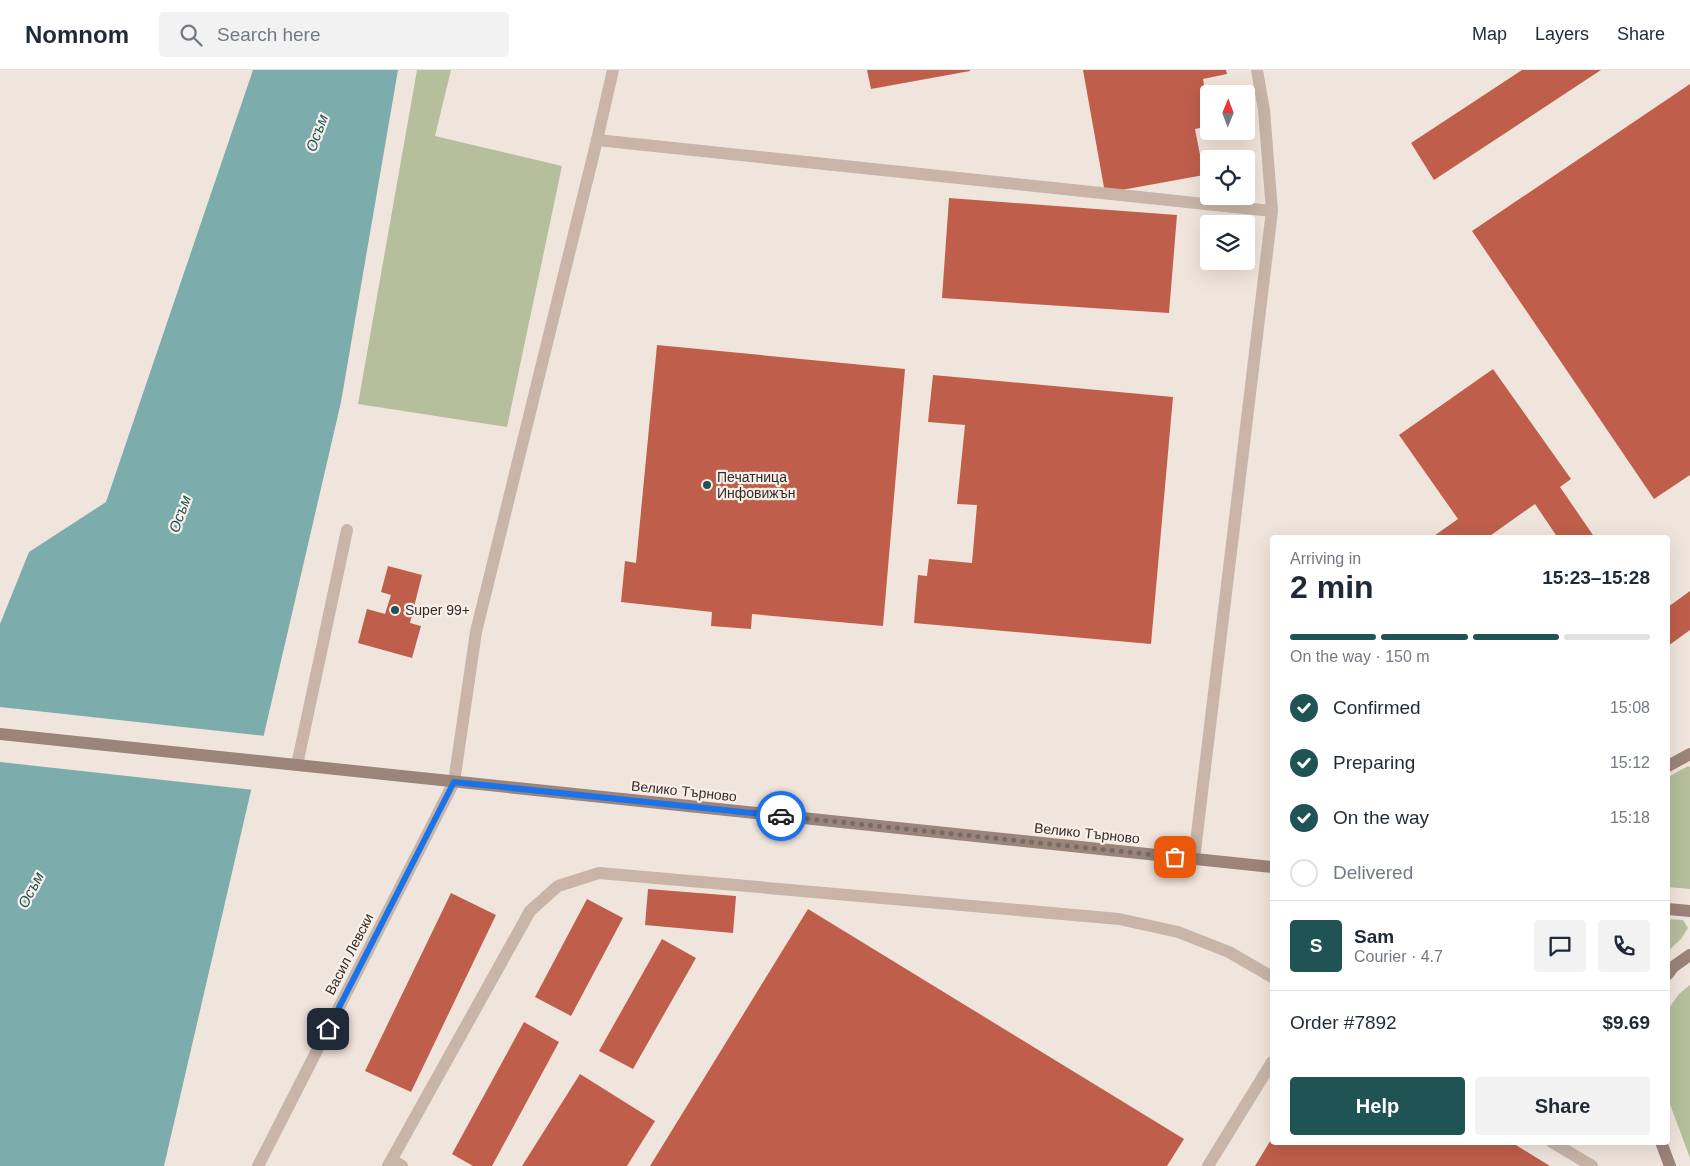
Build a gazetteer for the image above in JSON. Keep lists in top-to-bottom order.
{
  "streets": {
    "street": ["Велико Търново", "Васил Левски"]
  },
  "crossings": [
    ["Велико Търново", "Васил Левски"]
  ],
  "water": ["Осъм"],
  "places": ["Печатница Инфовижън", "Super 99+"],
  "north": "top",
  "page": {
    "header": "Nomnom",
    "search": "Search here",
    "nav": ["Map", "Layers", "Share"],
    "heading": ["2 min", "Arriving in", "15:23–15:28"],
    "panel": [
      "Sam",
      "Courier · 4.7",
      "Order #7892",
      "$9.69"
    ],
    "bar": "On the way · 150 m",
    "list": [
      ["Confirmed", "15:08"],
      ["Preparing", "15:12"],
      ["On the way", "15:18"],
      "Delivered"
    ],
    "round": "S",
    "buttons": ["Help", "Share"]
  }
}
